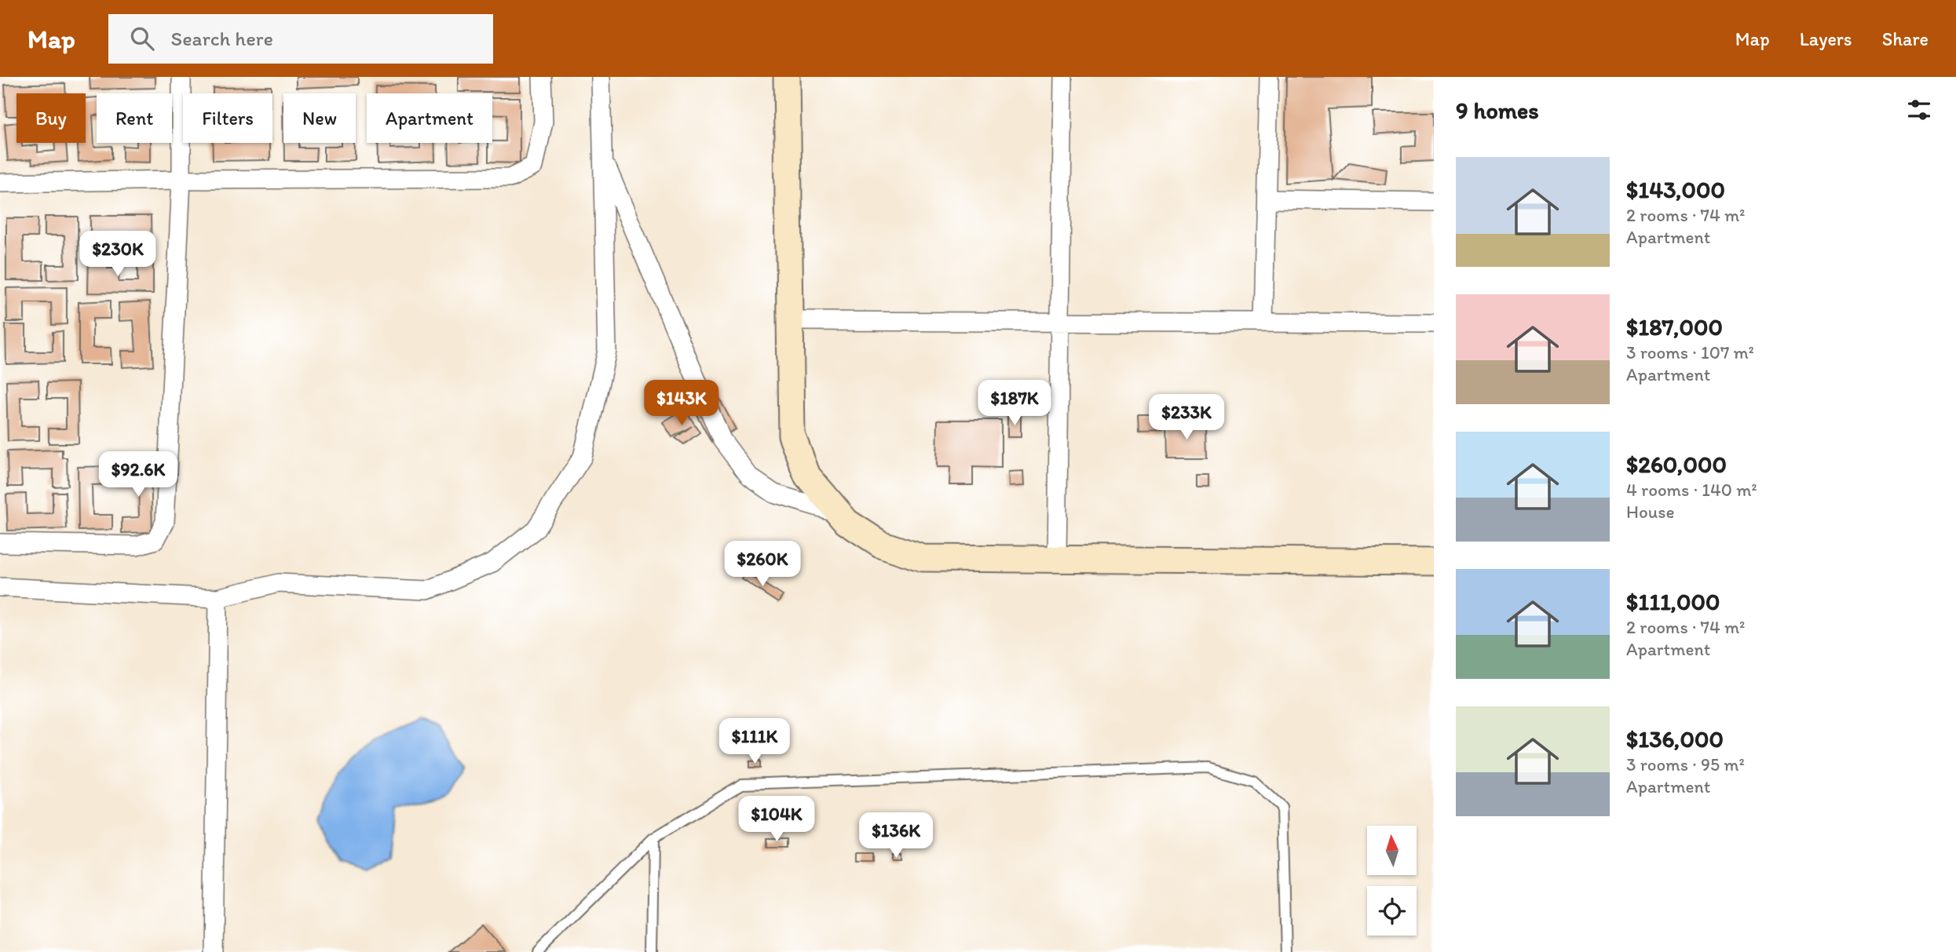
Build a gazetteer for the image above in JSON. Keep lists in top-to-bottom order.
{
  "north": "top",
  "page": {
    "header": "Map",
    "search": "Search here",
    "nav": ["Map", "Layers", "Share"],
    "heading": "9 homes",
    "chip": [
      "Buy",
      "Rent",
      "Filters",
      "New",
      "Apartment"
    ],
    "list": [
      {
        "name": "$143,000",
        "note": "2 rooms · 74 m² · Apartment"
      },
      {
        "name": "$187,000",
        "note": "3 rooms · 107 m² · Apartment"
      },
      {
        "name": "$260,000",
        "note": "4 rooms · 140 m² · House"
      },
      {
        "name": "$111,000",
        "note": "2 rooms · 74 m² · Apartment"
      },
      {
        "name": "$136,000",
        "note": "3 rooms · 95 m² · Apartment"
      }
    ],
    "price": [
      "$230K",
      "$143K",
      "$187K",
      "$233K",
      "$92.6K",
      "$260K",
      "$111K",
      "$104K",
      "$136K"
    ]
  }
}
